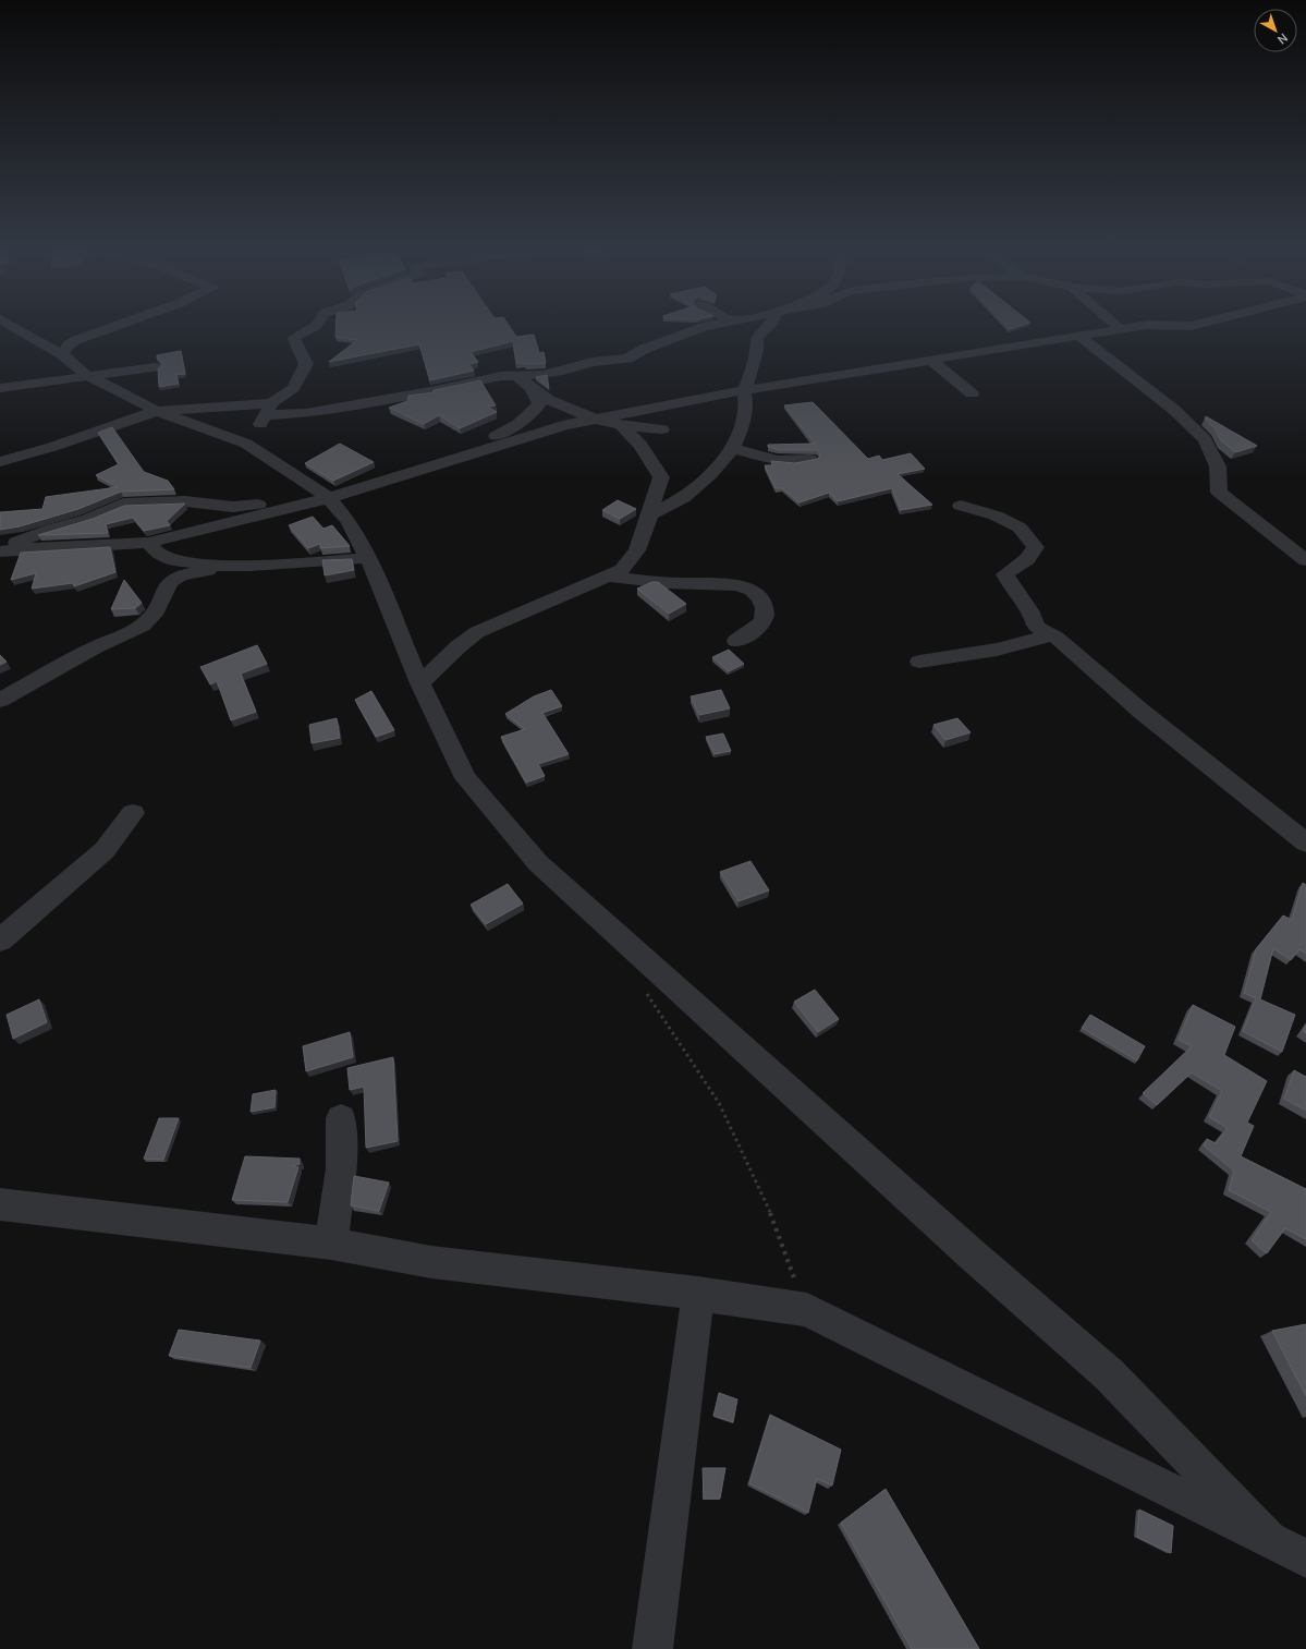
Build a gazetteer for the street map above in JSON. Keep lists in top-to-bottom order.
{
  "north": "bottom right"
}
